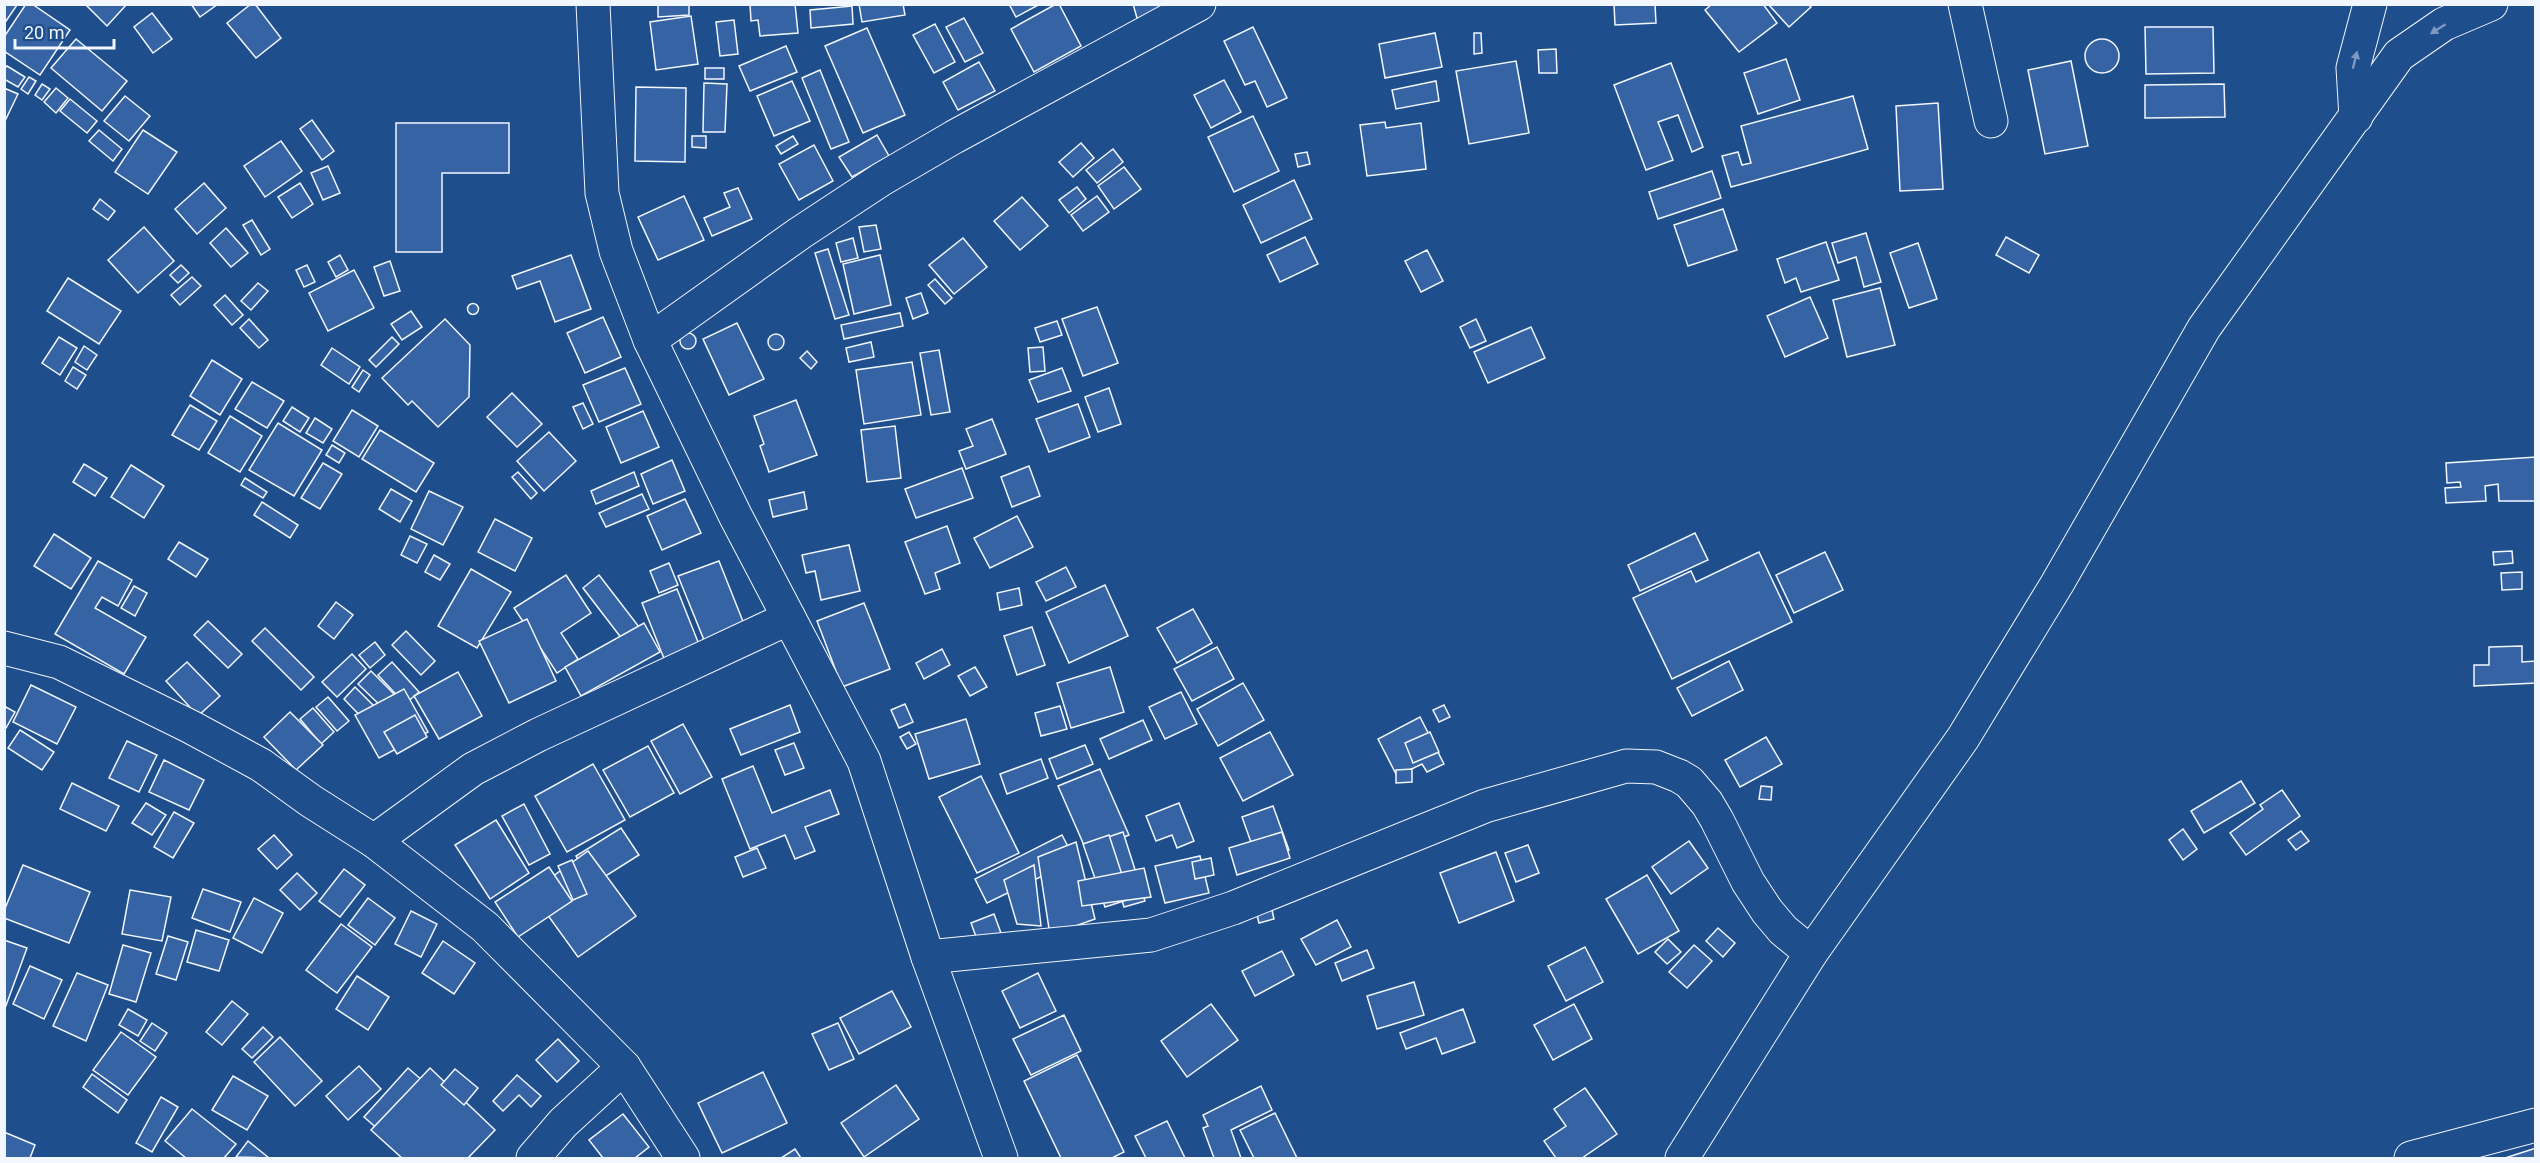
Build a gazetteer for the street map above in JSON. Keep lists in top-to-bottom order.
{
  "scale_bar": "20 m"
}
